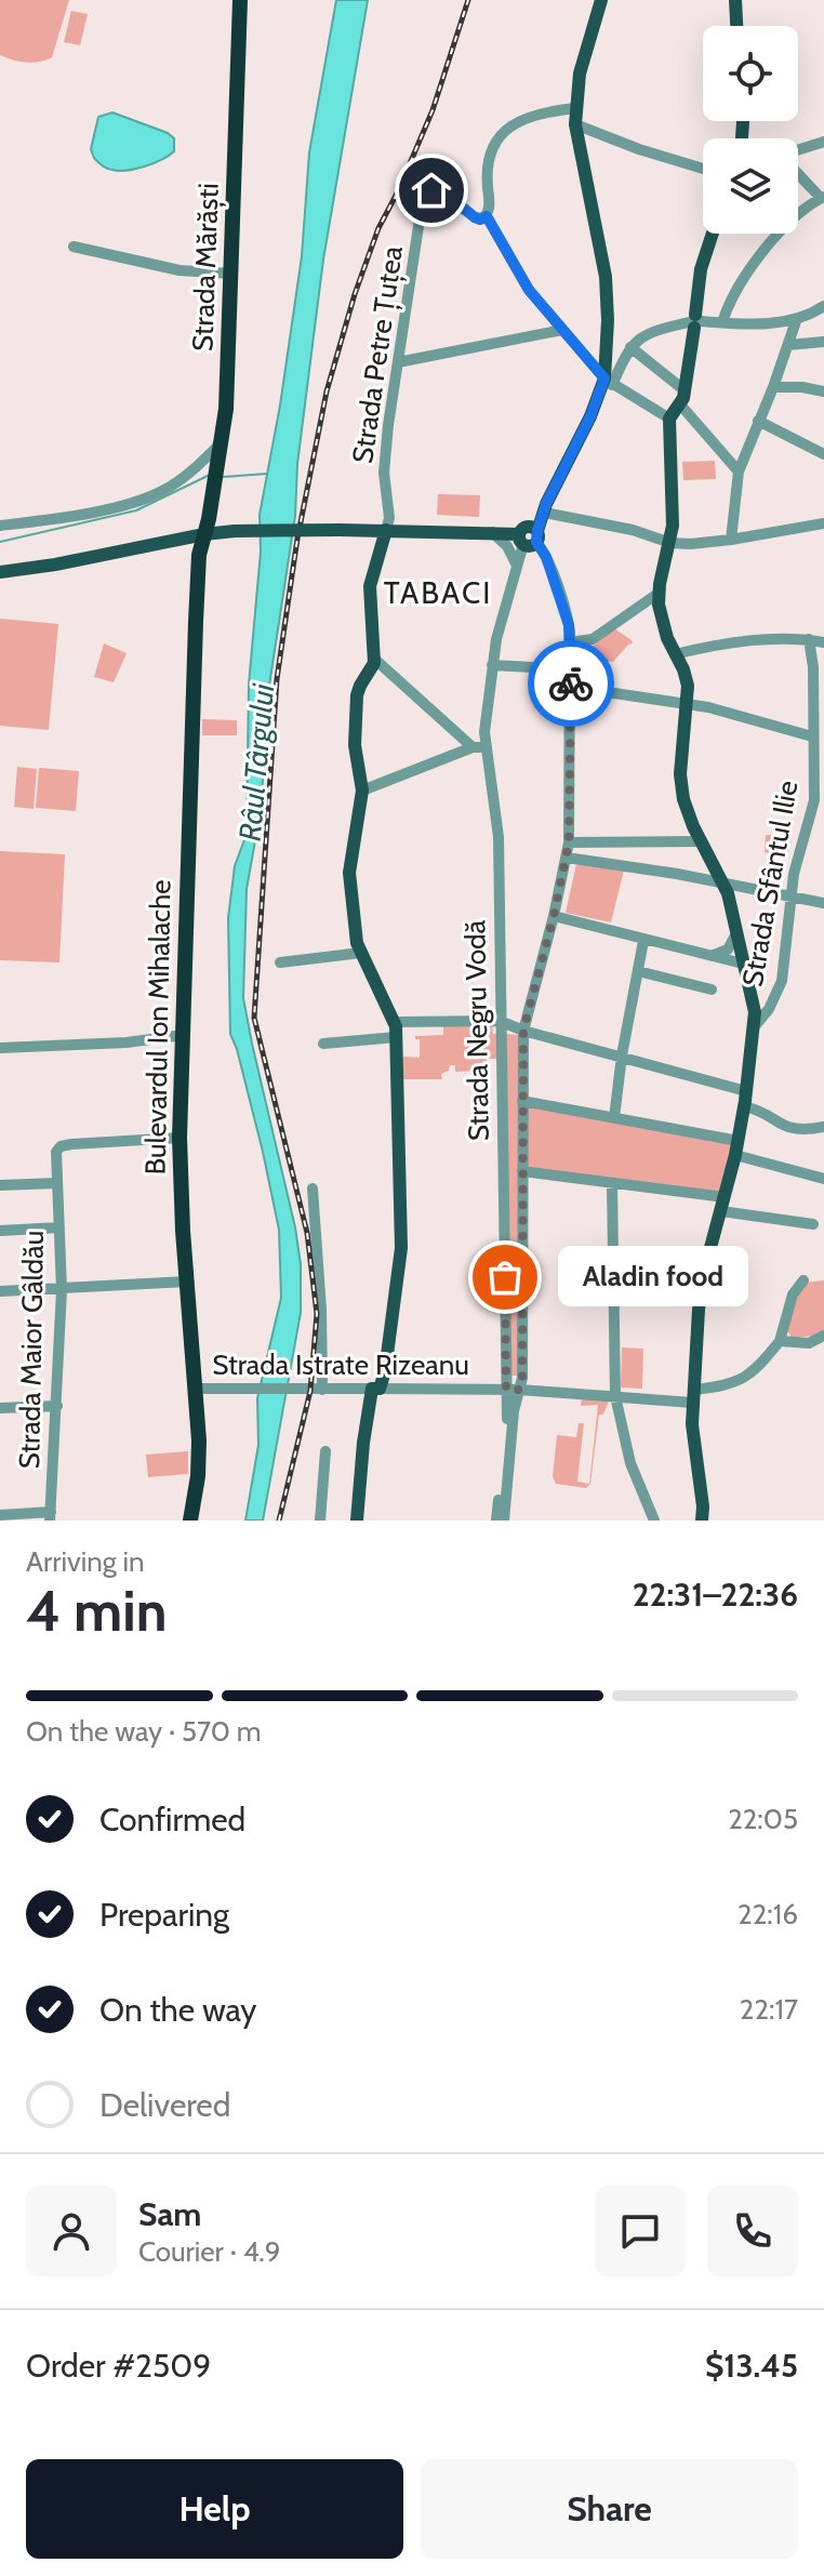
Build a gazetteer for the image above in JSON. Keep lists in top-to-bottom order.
{
  "streets": {
    "highway": ["Strada Mărăști", "Bulevardul Ion Mihalache"],
    "main road": ["Strada Negru Vodă"],
    "street": [
      "Strada Petre Țuțea",
      "Strada Sfântul Ilie",
      "Strada Maior Gâldău",
      "Strada Istrate Rizeanu"
    ]
  },
  "crossings": [
    ["Strada Mărăști", "Bulevardul Ion Mihalache"],
    ["Bulevardul Ion Mihalache", "Strada Maior Gâldău"],
    ["Bulevardul Ion Mihalache", "Strada Istrate Rizeanu"],
    ["Strada Negru Vodă", "Strada Istrate Rizeanu"]
  ],
  "districts": ["TABACI"],
  "water": ["Râul Târgului"],
  "places": ["Aladin food"],
  "page": {
    "bubble": "Aladin food",
    "heading": ["4 min", "Arriving in", "22:31–22:36"],
    "panel": [
      "Sam",
      "Courier · 4.9",
      "Order #2509",
      "$13.45"
    ],
    "bar": "On the way · 570 m",
    "list": [
      ["Confirmed", "22:05"],
      ["Preparing", "22:16"],
      ["On the way", "22:17"],
      "Delivered"
    ],
    "buttons": ["Help", "Share"]
  }
}
